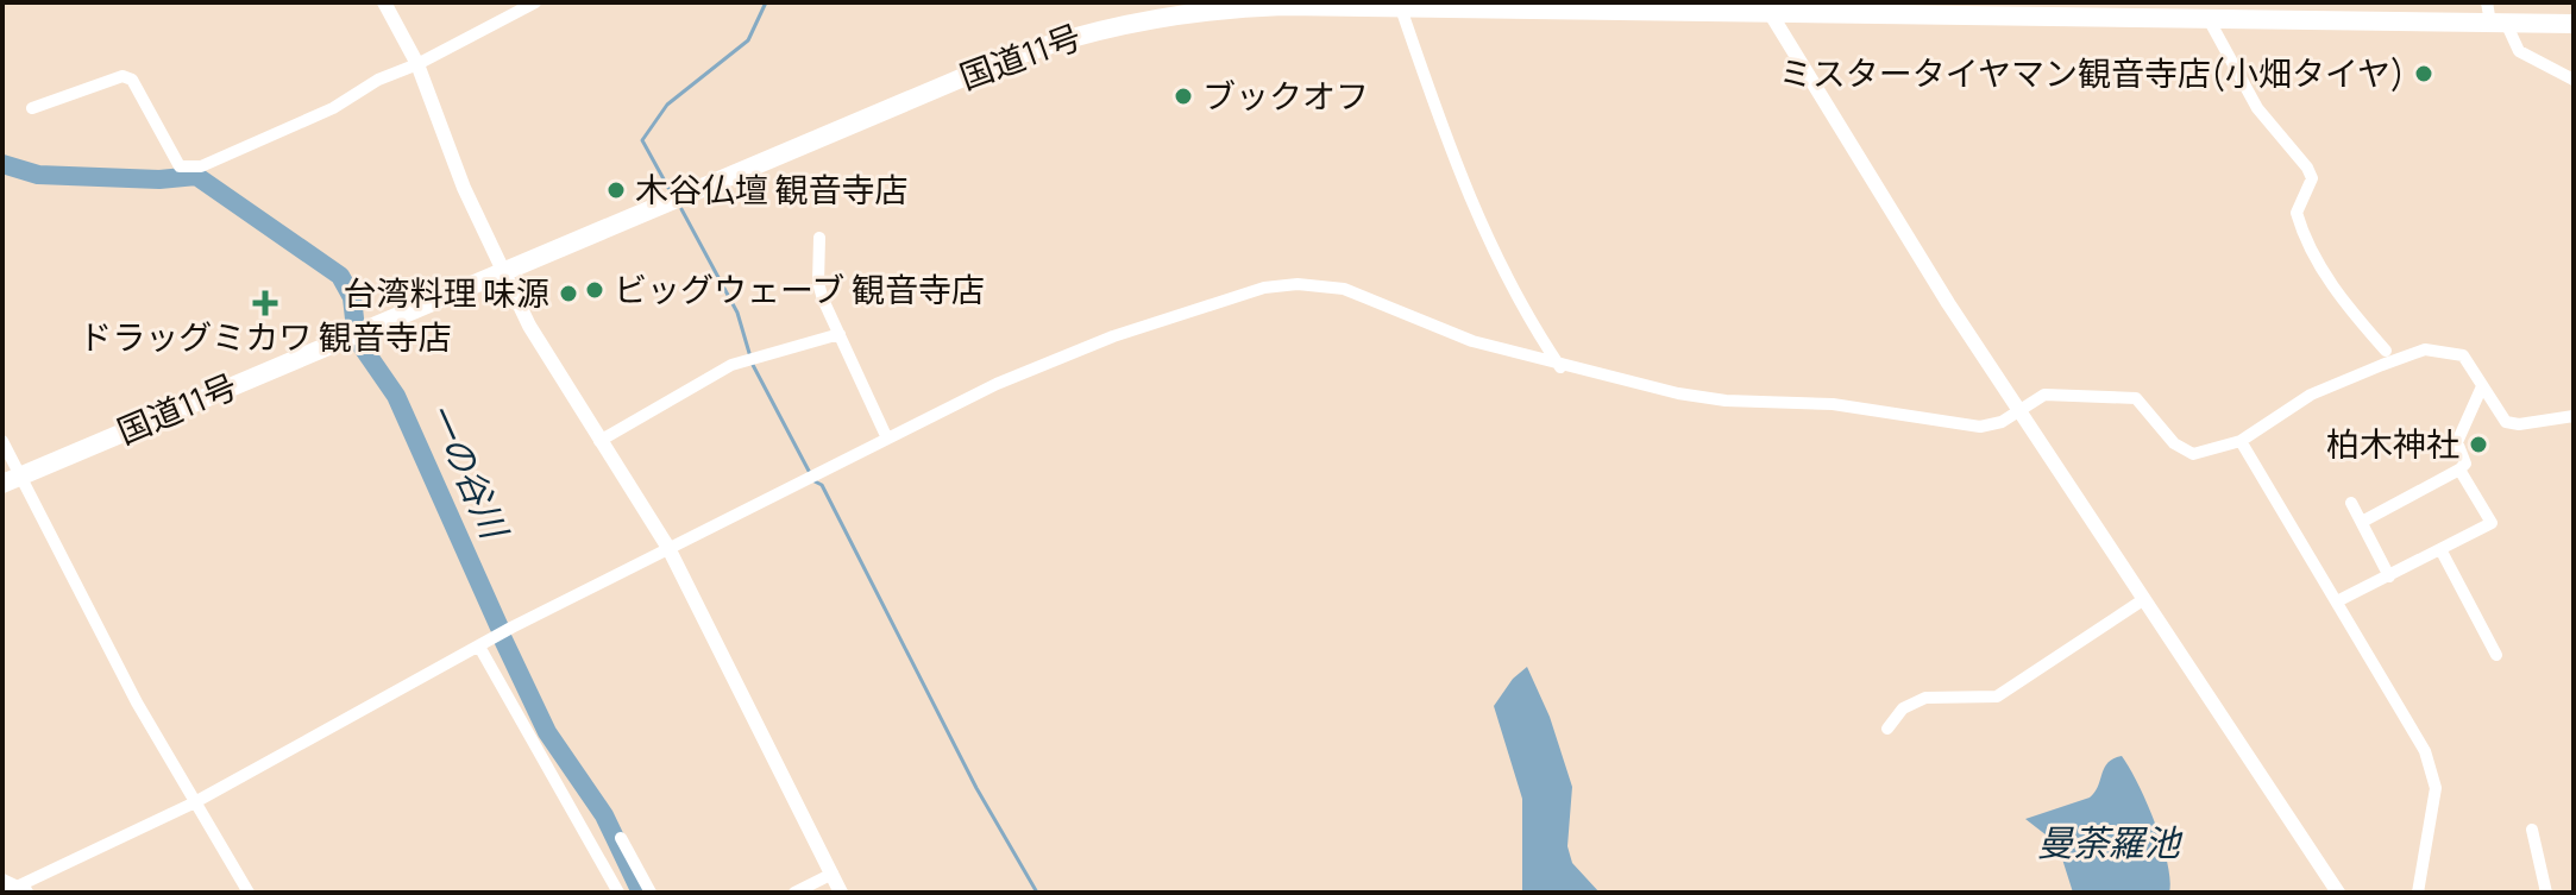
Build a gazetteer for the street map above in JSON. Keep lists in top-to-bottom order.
{
  "streets": {
    "highway": ["国道11号"]
  },
  "water": ["一の谷川", "曼荼羅池"],
  "places": {
    "other": [
      "ミスタータイヤマン観音寺店(小畑タイヤ)",
      "ブックオフ",
      "木谷仏壇 観音寺店",
      "ビッグウェーブ 観音寺店",
      "台湾料理 味源",
      "柏木神社"
    ],
    "health": ["ドラッグミカワ 観音寺店"]
  }
}
